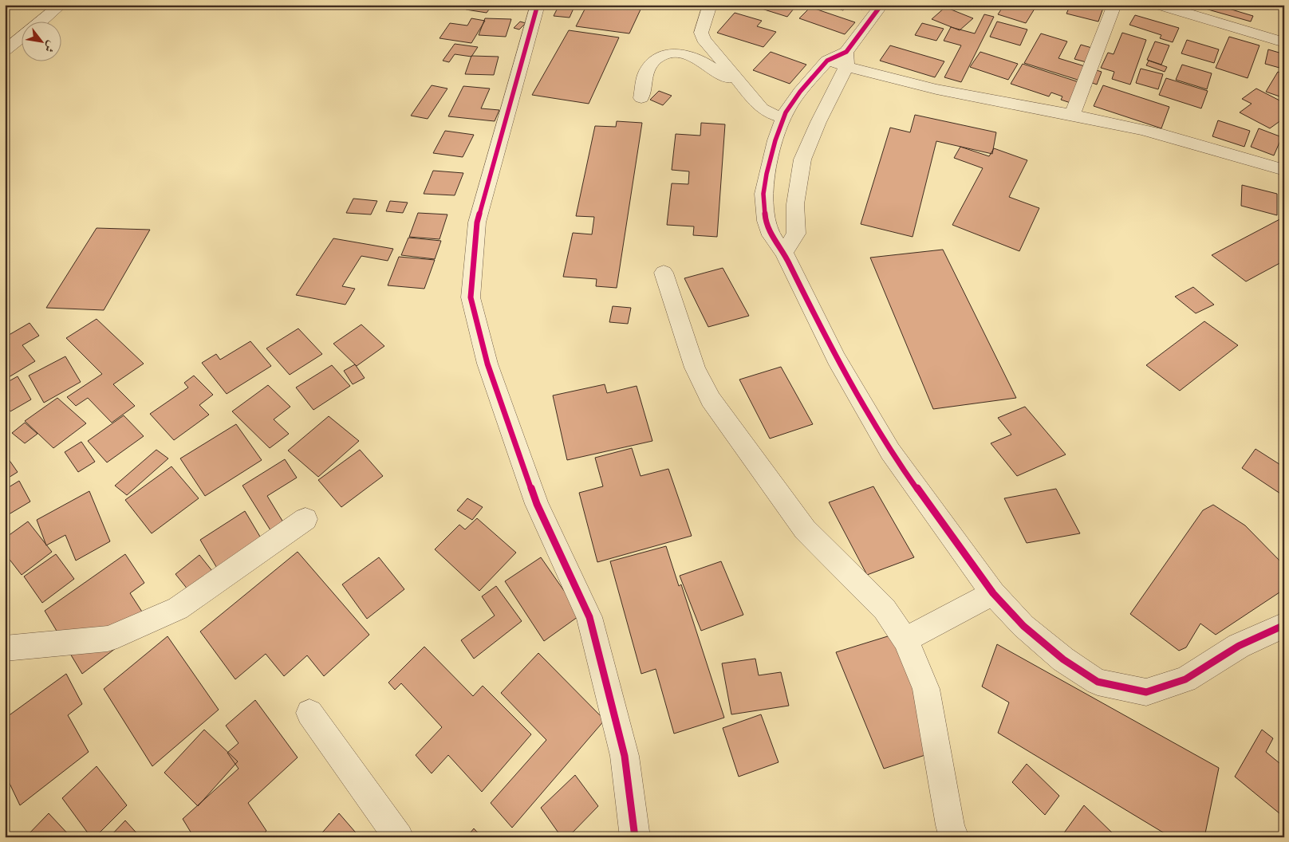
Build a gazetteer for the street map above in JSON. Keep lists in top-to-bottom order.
{
  "north": "bottom right"
}
